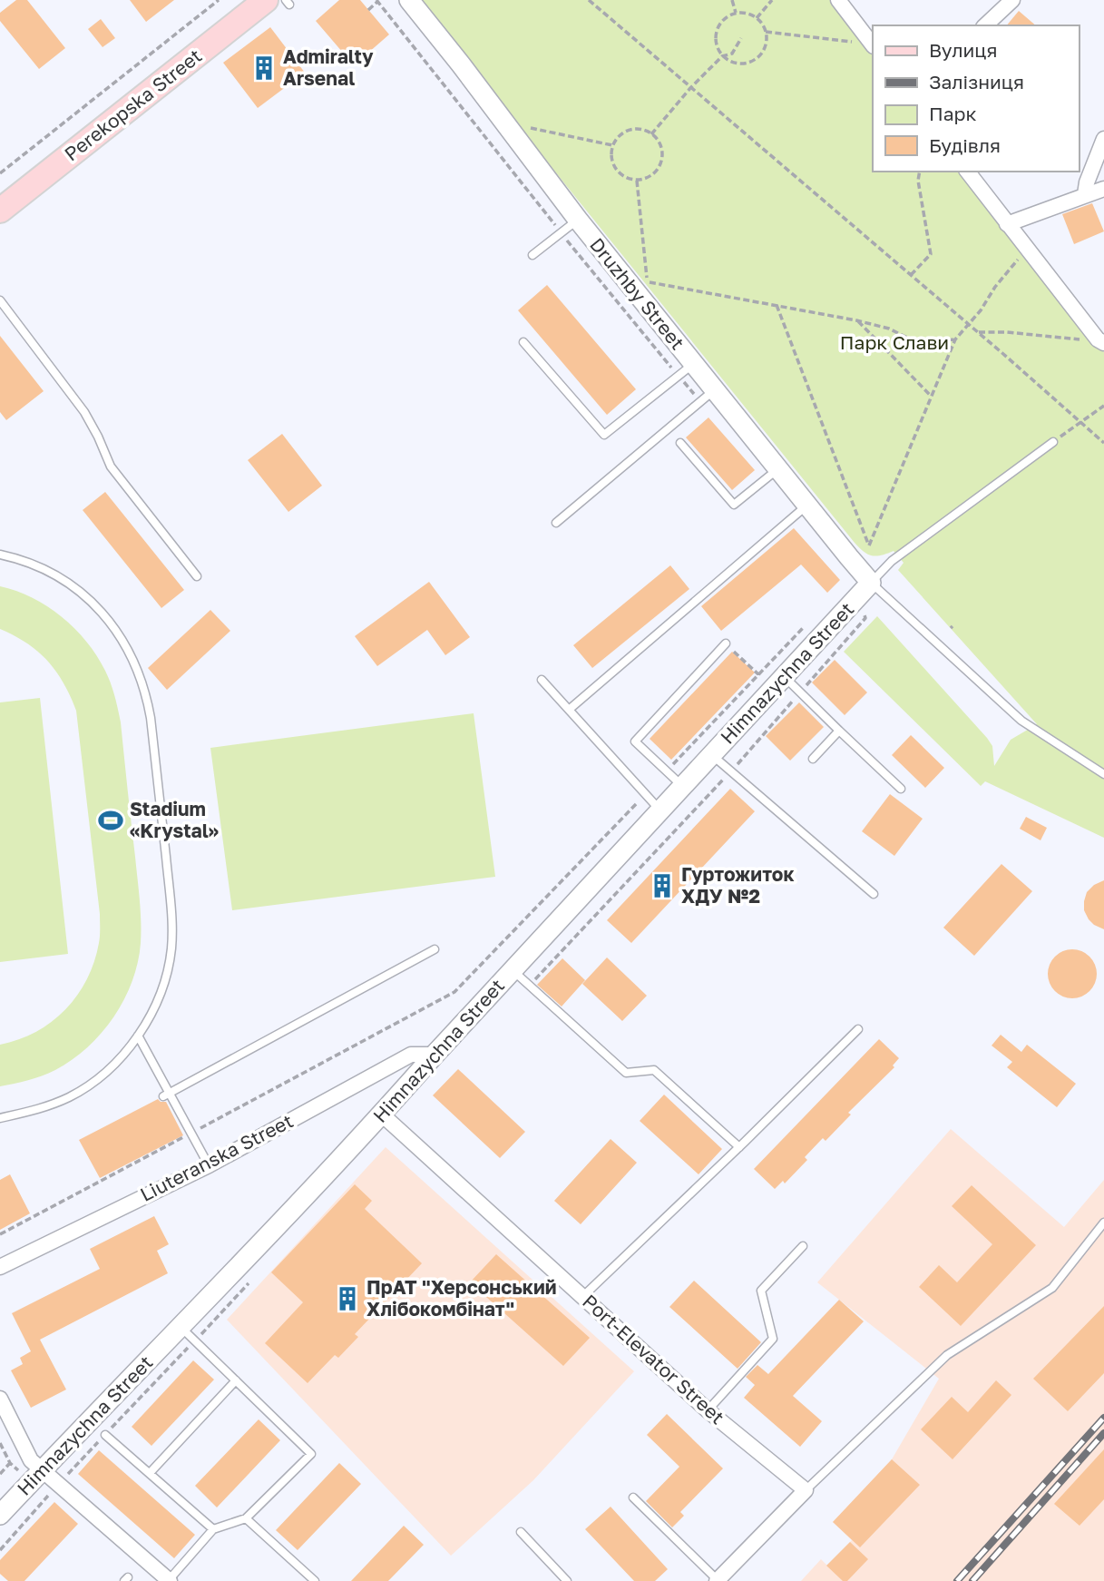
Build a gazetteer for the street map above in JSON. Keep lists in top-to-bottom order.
{
  "streets": {
    "main road": ["Perekopska Street"],
    "street": [
      "Druzhby Street",
      "Himnazychna Street",
      "Liuteranska Street",
      "Port-Elevator Street"
    ]
  },
  "crossings": [
    ["Druzhby Street", "Himnazychna Street"],
    ["Himnazychna Street", "Liuteranska Street"],
    ["Himnazychna Street", "Port-Elevator Street"]
  ],
  "parks": ["Парк Слави"],
  "places": {
    "building": ["Admiralty Arsenal", "Гуртожиток ХДУ №2", "ПрАТ \"Херсонський Хлібокомбінат\""],
    "sports": ["Stadium «Krystal»"]
  },
  "legend": [
    "Вулиця",
    "Залізниця",
    "Парк",
    "Будівля"
  ]
}
